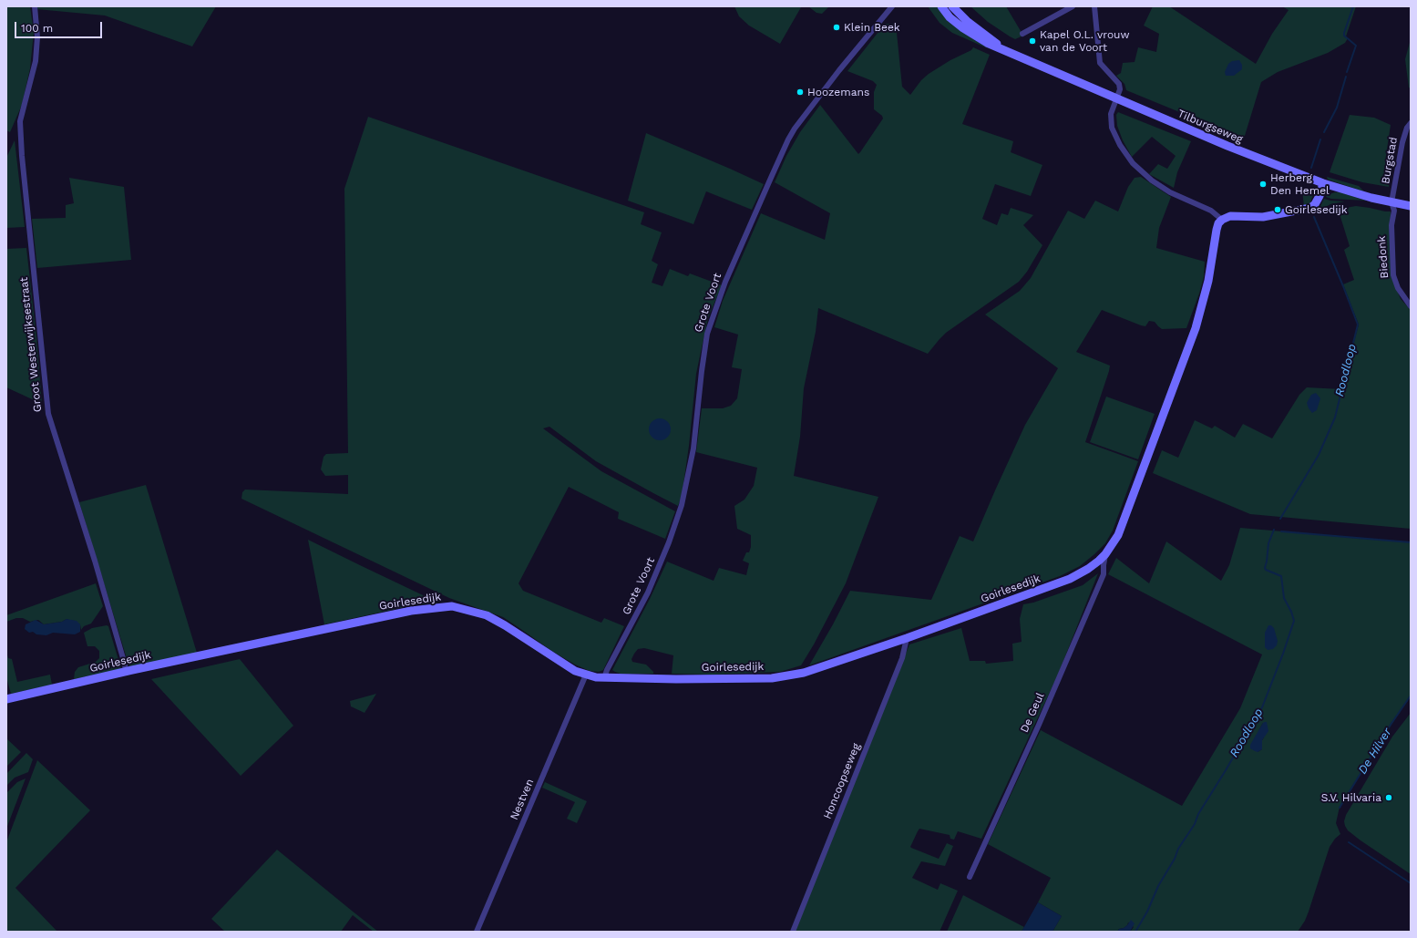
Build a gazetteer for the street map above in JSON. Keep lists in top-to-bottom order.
{
  "streets": {
    "street": [
      "Tilburgseweg",
      "Burgstad",
      "Biedonk",
      "Grote Voort",
      "Groot Westerwijksestraat",
      "Goirlesedijk",
      "De Geul",
      "Honcoopseweg",
      "Nestven"
    ]
  },
  "crossings": [
    ["Tilburgseweg", "Burgstad"],
    ["Tilburgseweg", "Biedonk"],
    ["Burgstad", "Biedonk"],
    ["Grote Voort", "Goirlesedijk"],
    ["Groot Westerwijksestraat", "Goirlesedijk"],
    ["Goirlesedijk", "De Geul"],
    ["Goirlesedijk", "Honcoopseweg"],
    ["Goirlesedijk", "Nestven"]
  ],
  "water": ["Roodloop", "De Hilver"],
  "places": [
    "Klein Beek",
    "Kapel O.L. vrouw van de Voort",
    "Hoozemans",
    "Herberg Den Hemel",
    "Goirlesedijk",
    "S.V. Hilvaria"
  ],
  "scale_bar": "100 m"
}
